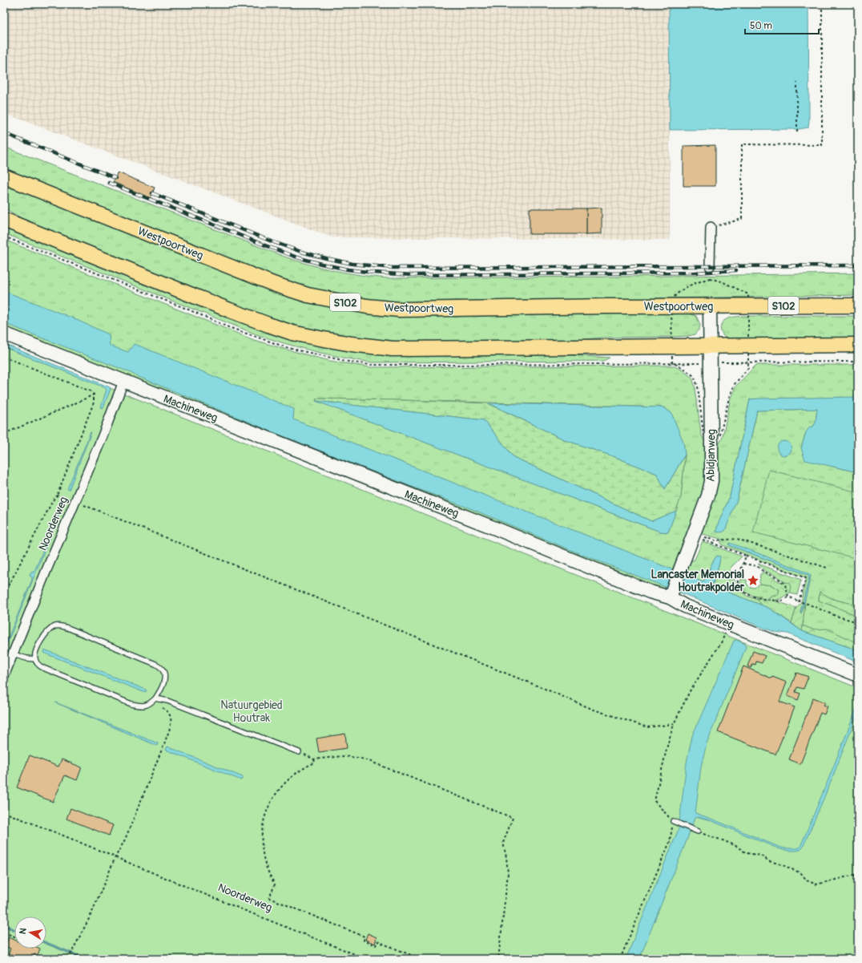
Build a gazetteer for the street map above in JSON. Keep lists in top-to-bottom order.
{
  "streets": {
    "main road": ["Westpoortweg", "S102"],
    "street": ["Machineweg", "Abidjanweg", "Noorderweg"]
  },
  "crossings": [
    ["Westpoortweg", "Abidjanweg"],
    ["Machineweg", "Abidjanweg"],
    ["Machineweg", "Noorderweg"]
  ],
  "parks": ["Natuurgebied Houtrak"],
  "places": {
    "place": ["Lancaster Memorial Houtrakpolder"]
  },
  "scale_bar": "50 m",
  "north": "left"
}
